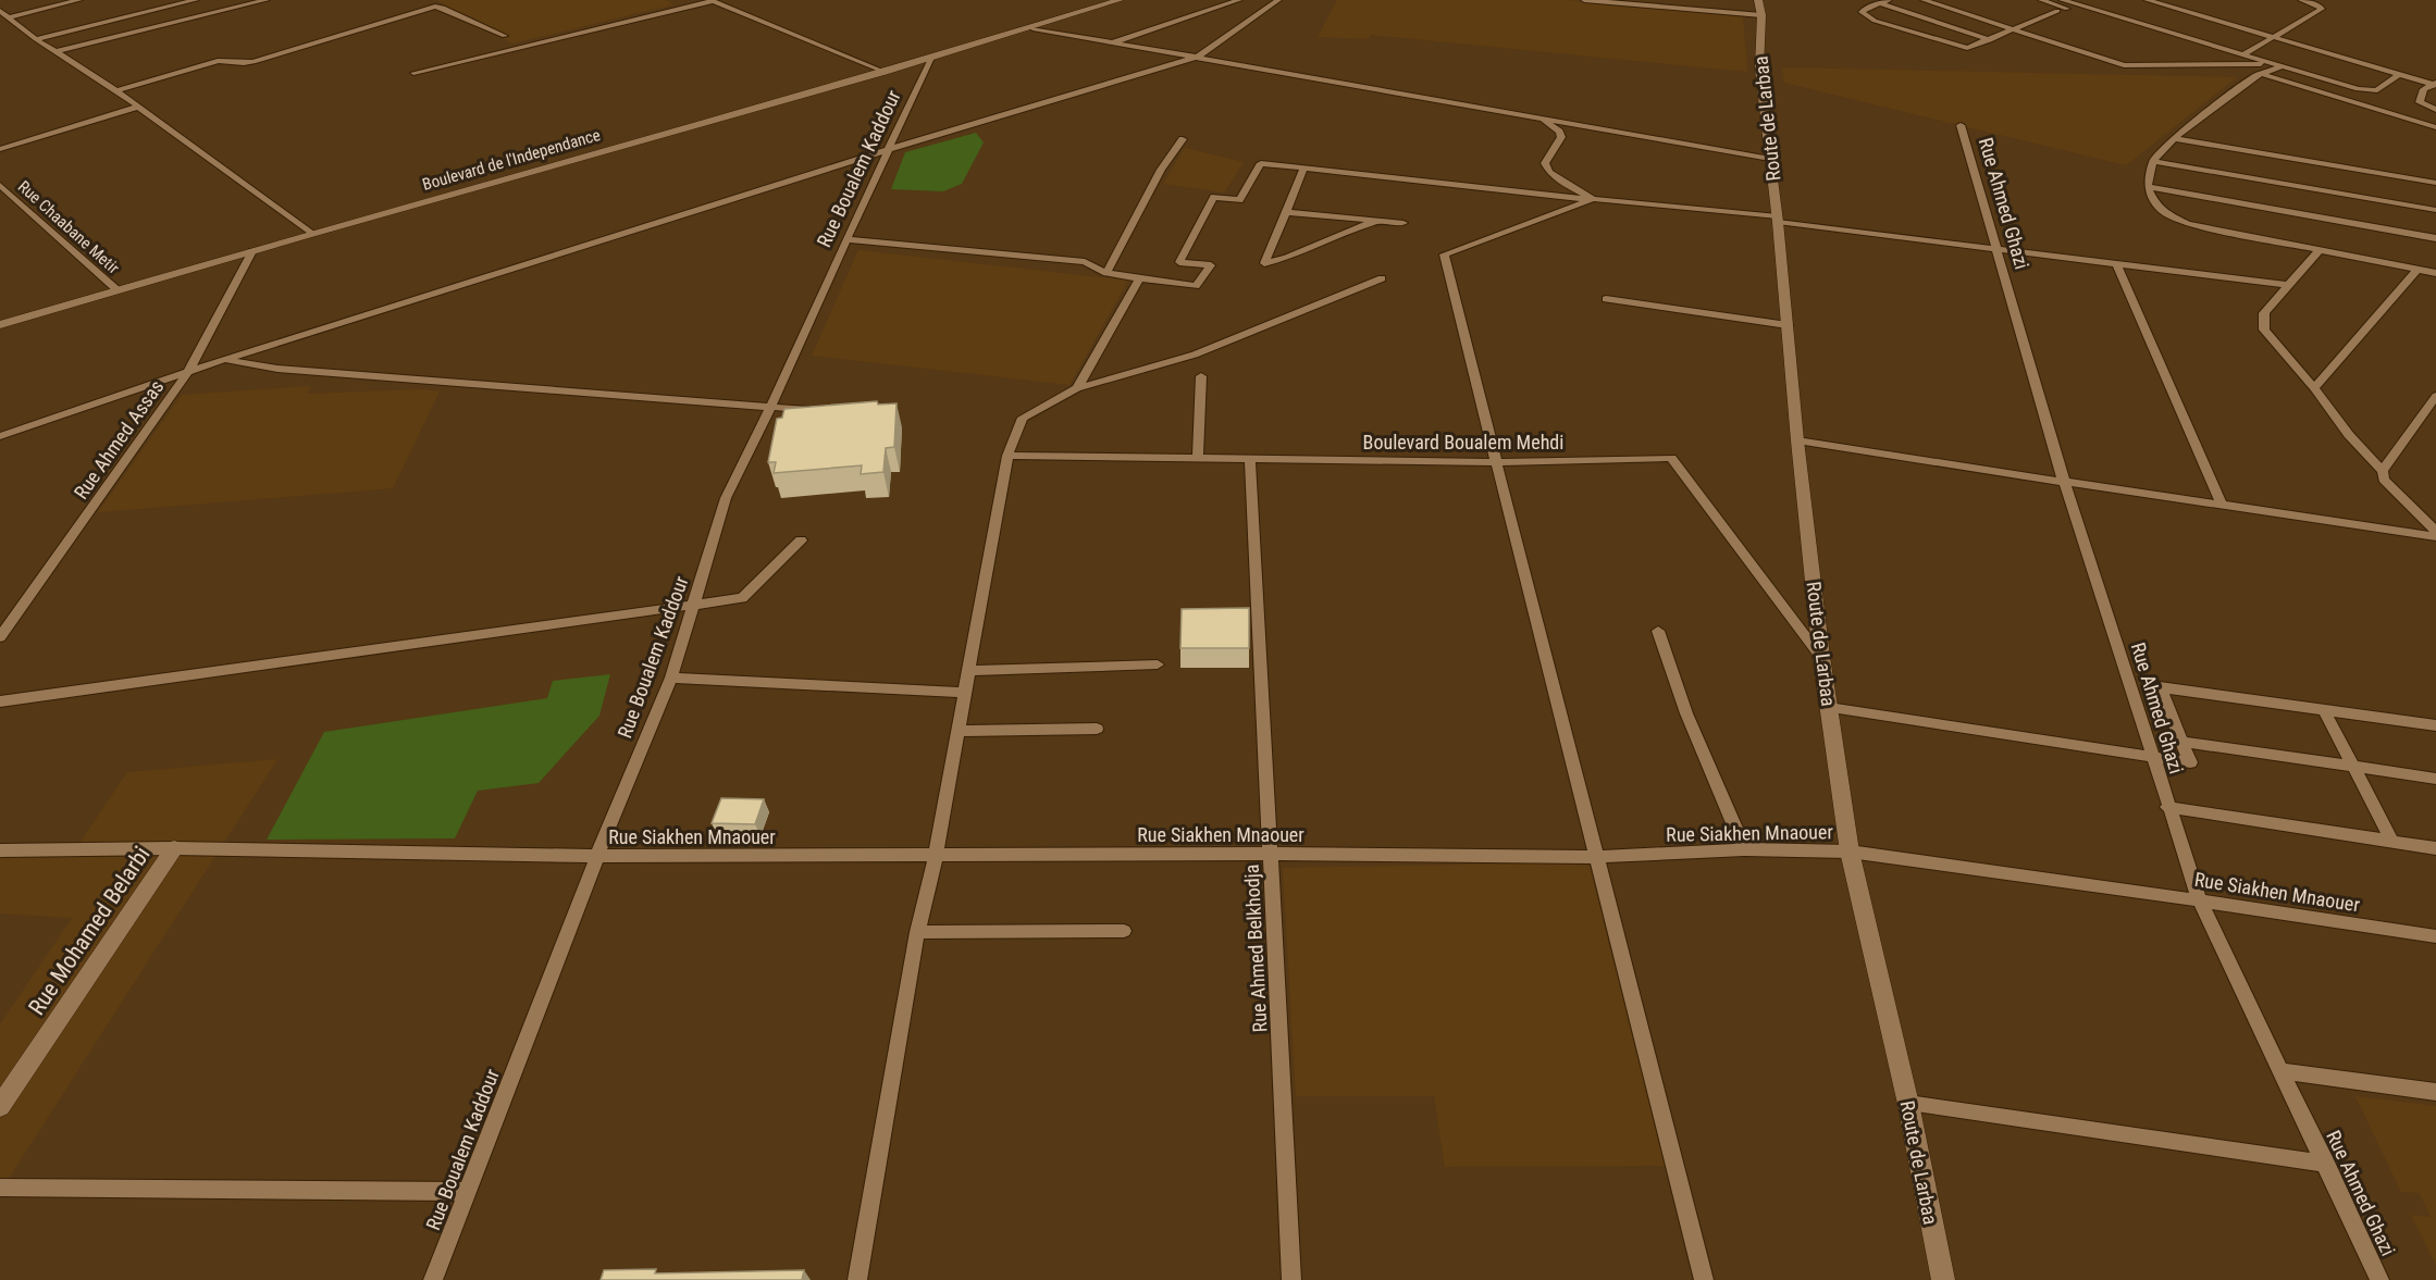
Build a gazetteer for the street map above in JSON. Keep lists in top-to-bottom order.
{
  "streets": {
    "main road": ["Route de Larbaa", "Boulevard de l'Independance", "Rue Mohamed Belarbi"],
    "street": [
      "Rue Boualem Kaddour",
      "Rue Ahmed Ghazi",
      "Rue Chaabane Metir",
      "Rue Ahmed Assas",
      "Boulevard Boualem Mehdi",
      "Rue Siakhen Mnaouer",
      "Rue Ahmed Belkhodja"
    ]
  },
  "crossings": [
    ["Route de Larbaa", "Boulevard Boualem Mehdi"],
    ["Route de Larbaa", "Rue Siakhen Mnaouer"],
    ["Boulevard de l'Independance", "Rue Boualem Kaddour"],
    ["Boulevard de l'Independance", "Rue Chaabane Metir"],
    ["Boulevard de l'Independance", "Rue Ahmed Assas"],
    ["Rue Boualem Kaddour", "Rue Siakhen Mnaouer"],
    ["Rue Ahmed Ghazi", "Rue Siakhen Mnaouer"],
    ["Boulevard Boualem Mehdi", "Rue Ahmed Belkhodja"],
    ["Rue Siakhen Mnaouer", "Rue Mohamed Belarbi"],
    ["Rue Siakhen Mnaouer", "Rue Ahmed Belkhodja"]
  ]
}
